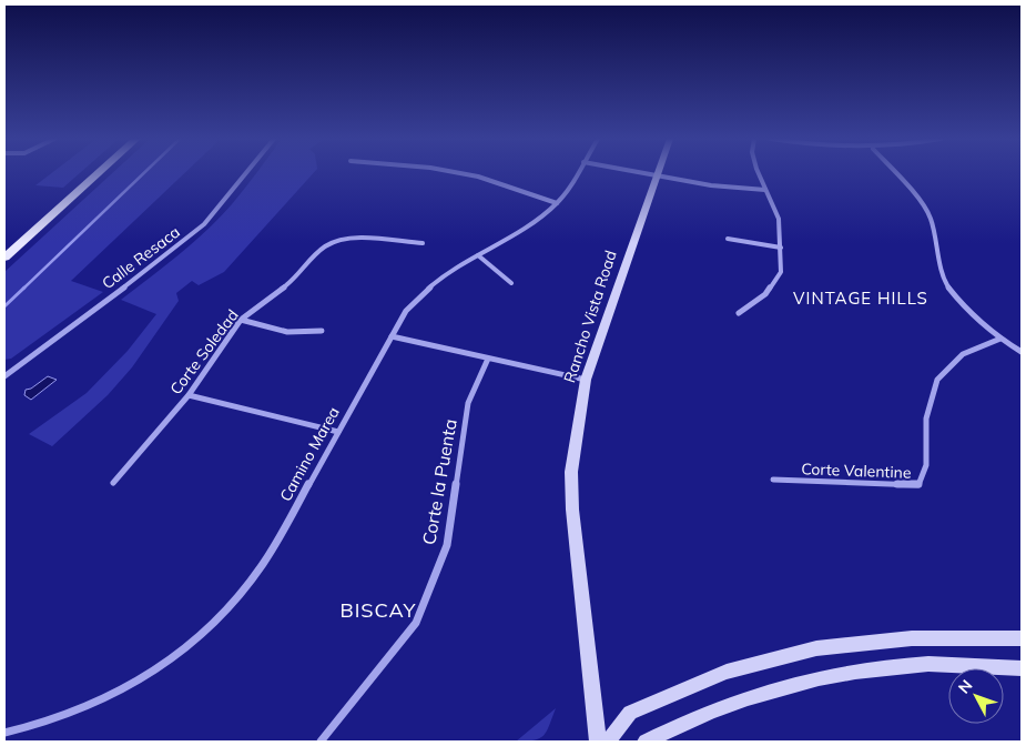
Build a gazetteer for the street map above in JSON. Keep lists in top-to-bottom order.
{
  "streets": {
    "main road": ["Rancho Vista Road"],
    "street": [
      "Calle Resaca",
      "Corte Soledad",
      "Camino Marea",
      "Corte Valentine",
      "Corte la Puenta"
    ]
  },
  "districts": ["VINTAGE HILLS", "BISCAY"],
  "north": "top left"
}
